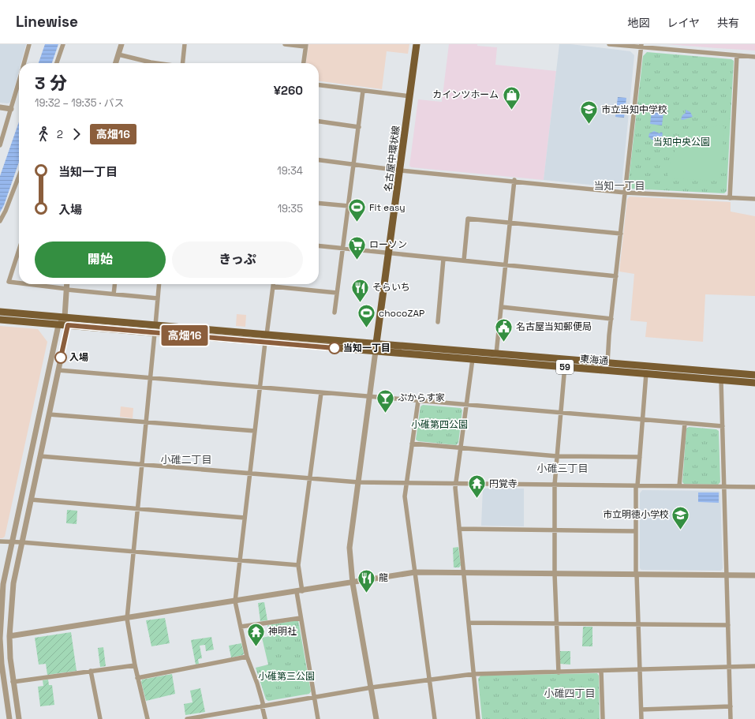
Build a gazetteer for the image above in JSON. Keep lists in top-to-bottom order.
{
  "streets": {
    "main road": ["名古屋中環状線", "東海通", "59"]
  },
  "crossings": [
    ["名古屋中環状線", "東海通"]
  ],
  "districts": [
    "当知一丁目",
    "小碓二丁目",
    "小碓三丁目",
    "小碓四丁目"
  ],
  "parks": ["当知中央公園", "小碓第四公園", "小碓第三公園"],
  "places": {
    "shop": ["カインツホーム"],
    "school or university": ["市立当知中学校", "市立明徳小学校"],
    "sports": ["Fit easy", "chocoZAP"],
    "supermarket": ["ローソン"],
    "restaurant": ["そらいち", "龍"],
    "public building": ["名古屋当知郵便局"],
    "other": ["当知一丁目", "入場"],
    "bar": ["ぷからす家"],
    "temple": ["円覚寺", "神明社"]
  },
  "lines": ["bus line 高畑16"],
  "page": {
    "header": "Linewise",
    "nav": ["地図", "レイヤ", "共有"],
    "on_map": "高畑16",
    "heading": ["3 分", "19:32 – 19:35 · バス", "¥260"],
    "legs": ["2", "高畑16"],
    "list": [
      {
        "name": "当知一丁目",
        "value": "19:34"
      },
      {
        "name": "入場",
        "value": "19:35"
      }
    ],
    "buttons": ["開始", "きっぷ"]
  }
}
